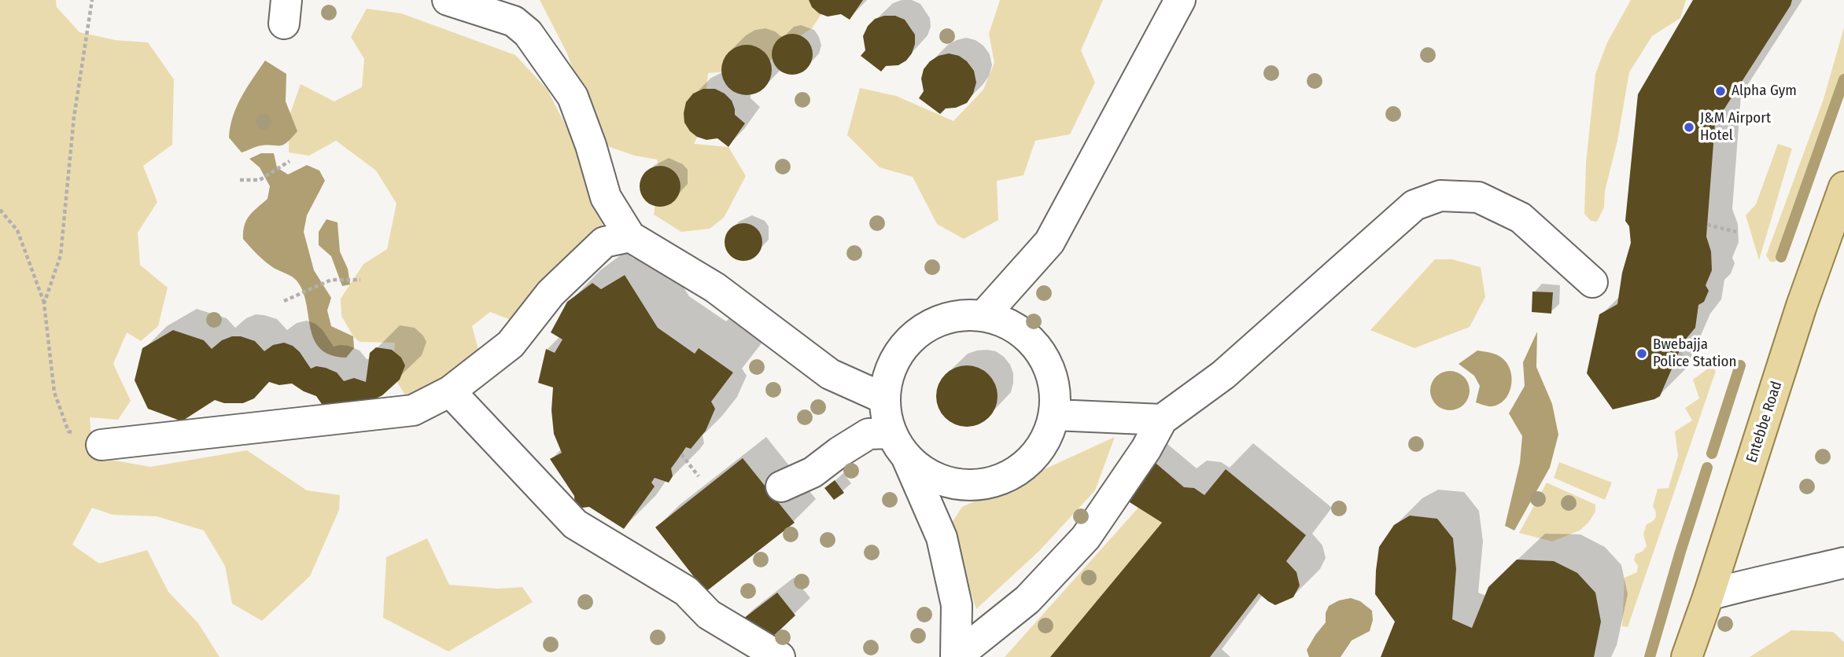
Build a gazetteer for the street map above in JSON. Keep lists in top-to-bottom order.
{
  "streets": {
    "main road": ["Entebbe Road"]
  },
  "places": ["Alpha Gym", "J&M Airport Hotel", "Bwebajja Police Station"]
}
